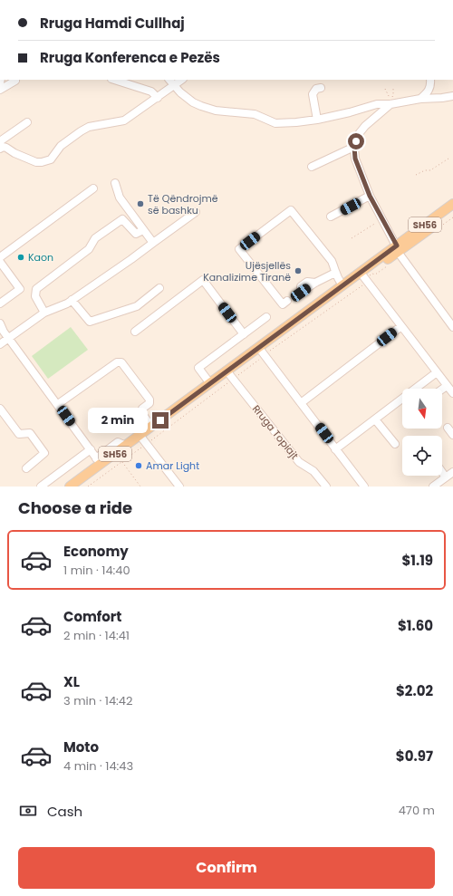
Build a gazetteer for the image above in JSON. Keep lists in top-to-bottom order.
{
  "streets": {
    "main road": ["SH56"],
    "street": ["Rruga Topiajt"]
  },
  "crossings": [
    ["SH56", "Rruga Topiajt"]
  ],
  "places": [
    "Të Qëndrojmë së bashku",
    "Kaon",
    "Ujësjellës Kanalizime Tiranë",
    "Amar Light"
  ],
  "north": "bottom",
  "page": {
    "banner": ["Rruga Hamdi Cullhaj", "Rruga Konferenca e Pezës"],
    "bubble": "2 min",
    "heading": "Choose a ride",
    "list": [
      {
        "name": "Economy",
        "note": "1 min · 14:40",
        "value": "$1.19"
      },
      {
        "name": "Comfort",
        "note": "2 min · 14:41",
        "value": "$1.60"
      },
      {
        "name": "XL",
        "note": "3 min · 14:42",
        "value": "$2.02"
      },
      {
        "name": "Moto",
        "note": "4 min · 14:43",
        "value": "$0.97"
      }
    ],
    "pay": ["Cash", "470 m"],
    "buttons": "Confirm"
  }
}
